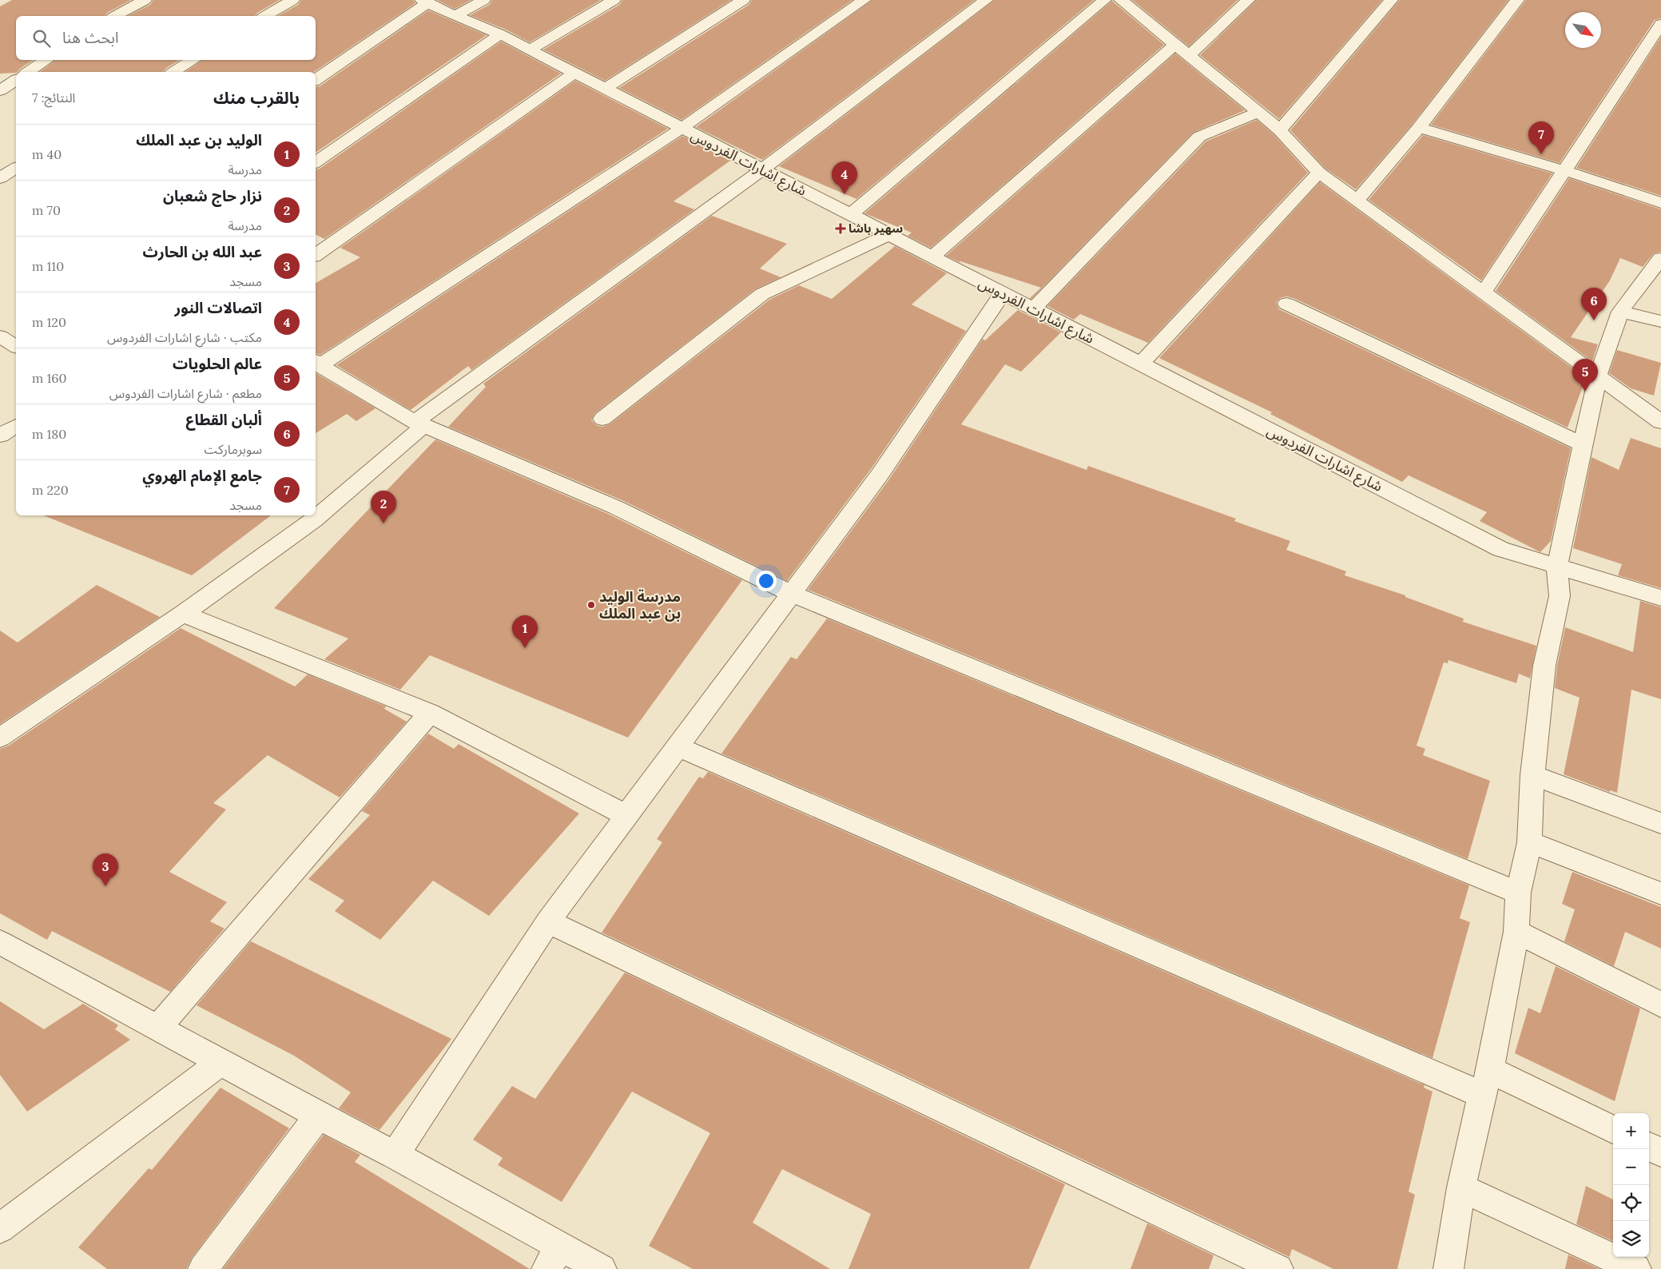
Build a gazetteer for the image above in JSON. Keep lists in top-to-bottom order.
{
  "streets": {
    "street": ["شارع اشارات الفردوس"]
  },
  "places": {
    "health": ["سهير باشا"],
    "other": ["مدرسة الوليد بن عبد الملك"]
  },
  "north": "bottom right",
  "page": {
    "search": "ابحث هنا",
    "heading": ["بالقرب منك", "النتائج: 7"],
    "pins": [
      "7",
      "4",
      "6",
      "5",
      "2",
      "1",
      "3"
    ],
    "list": [
      {
        "mark": "1",
        "name": "الوليد بن عبد الملك",
        "note": "مدرسة",
        "value": "40 m"
      },
      {
        "mark": "2",
        "name": "نزار حاج شعبان",
        "note": "مدرسة",
        "value": "70 m"
      },
      {
        "mark": "3",
        "name": "عبد الله بن الحارث",
        "note": "مسجد",
        "value": "110 m"
      },
      {
        "mark": "4",
        "name": "اتصالات النور",
        "note": "مكتب · شارع اشارات الفردوس",
        "value": "120 m"
      },
      {
        "mark": "5",
        "name": "عالم الحلويات",
        "note": "مطعم · شارع اشارات الفردوس",
        "value": "160 m"
      },
      {
        "mark": "6",
        "name": "ألبان القطاع",
        "note": "سوبرماركت",
        "value": "180 m"
      },
      {
        "mark": "7",
        "name": "جامع الإمام الهروي",
        "note": "مسجد",
        "value": "220 m"
      }
    ],
    "map_buttons": ["+", "−"]
  }
}
